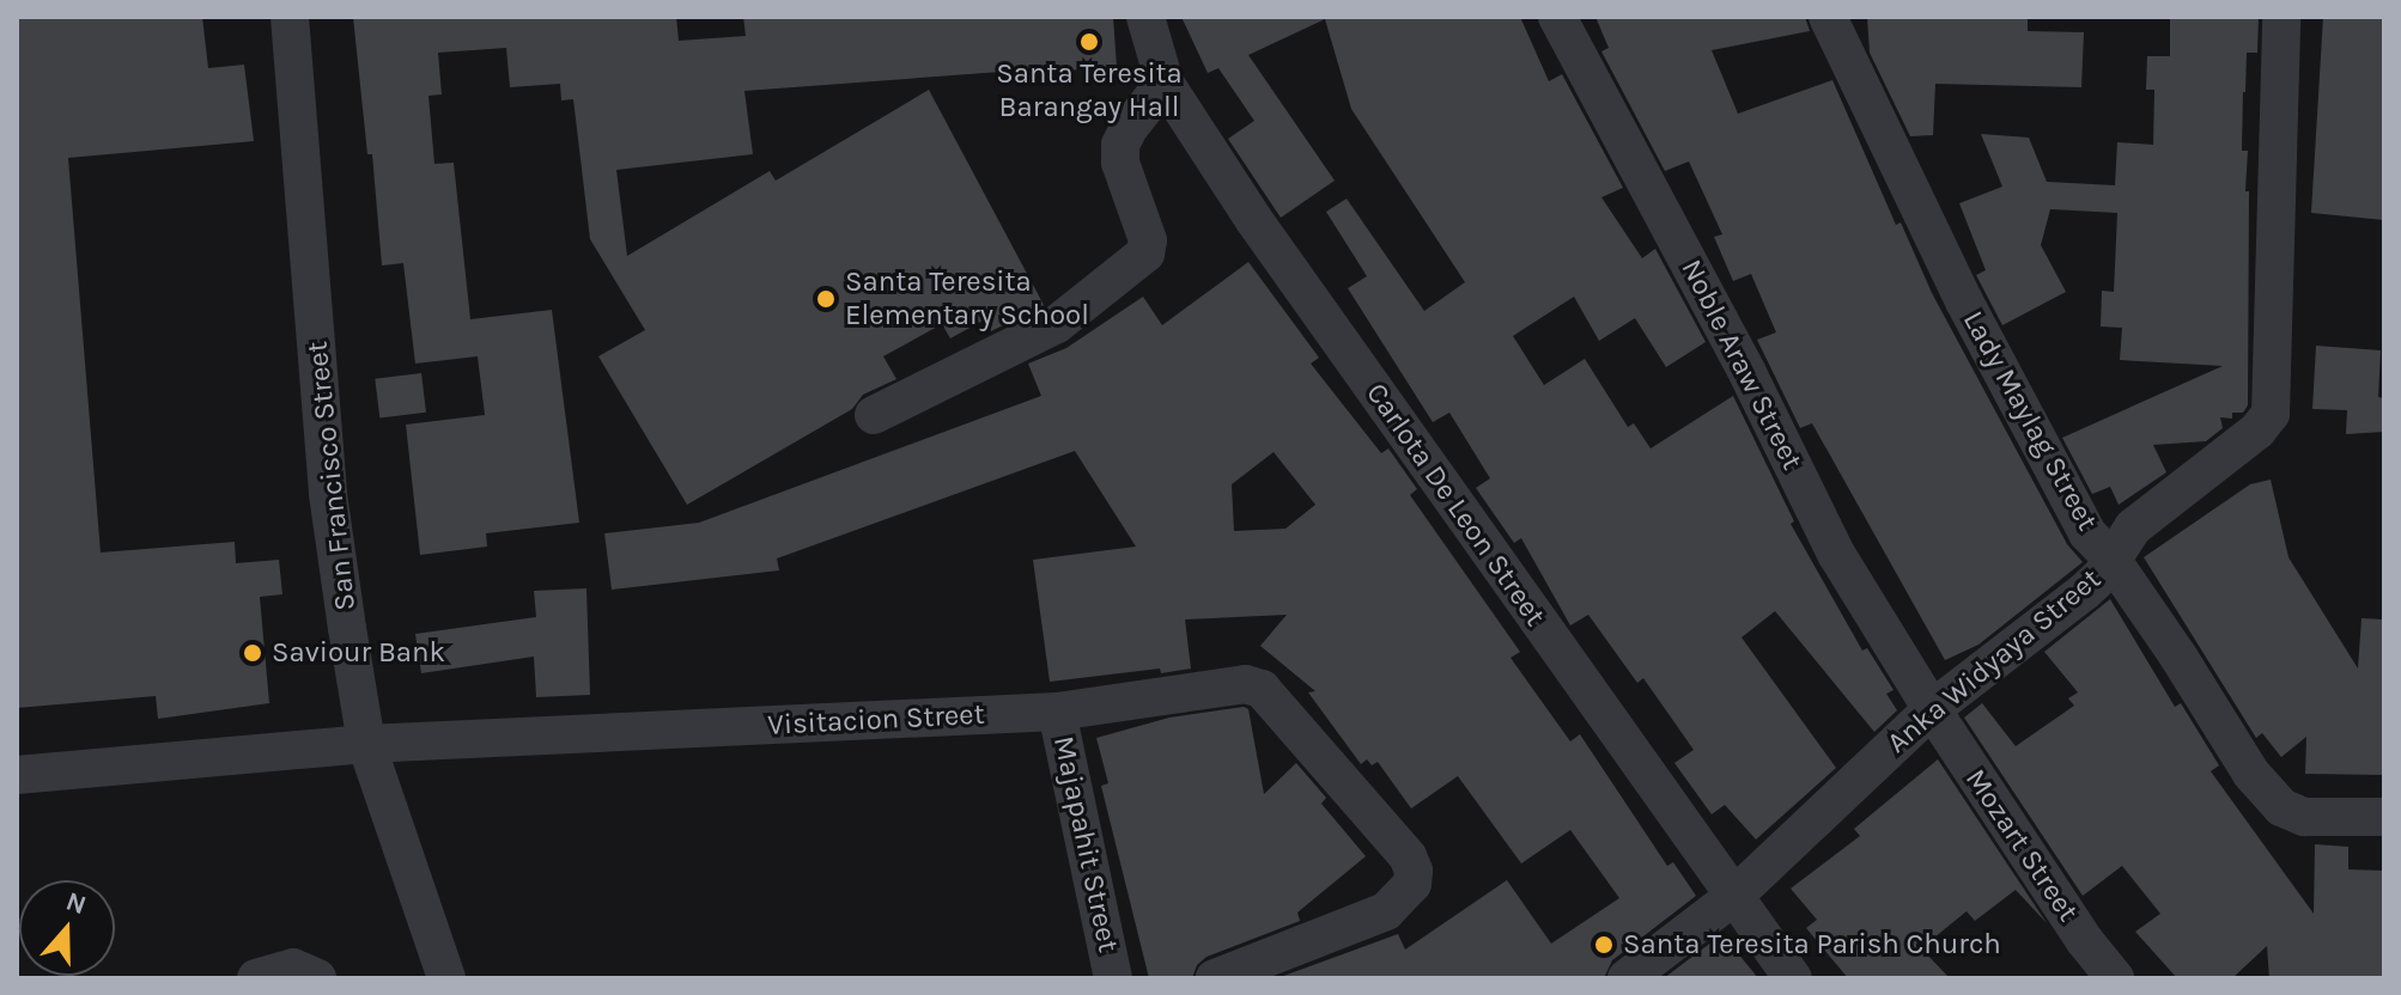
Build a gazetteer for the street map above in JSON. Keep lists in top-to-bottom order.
{
  "streets": {
    "street": [
      "Noble Araw Street",
      "Lady Maylag Street",
      "San Francisco Street",
      "Carlota De Leon Street",
      "Anka Widyaya Street",
      "Visitacion Street",
      "Majapahit Street",
      "Mozart Street"
    ]
  },
  "crossings": [
    ["Noble Araw Street", "Anka Widyaya Street"],
    ["Noble Araw Street", "Mozart Street"],
    ["Lady Maylag Street", "Anka Widyaya Street"],
    ["San Francisco Street", "Visitacion Street"],
    ["Carlota De Leon Street", "Anka Widyaya Street"],
    ["Anka Widyaya Street", "Mozart Street"],
    ["Visitacion Street", "Majapahit Street"]
  ],
  "places": [
    "Santa Teresita Barangay Hall",
    "Santa Teresita Elementary School",
    "Saviour Bank",
    "Santa Teresita Parish Church"
  ],
  "north": "top"
}
